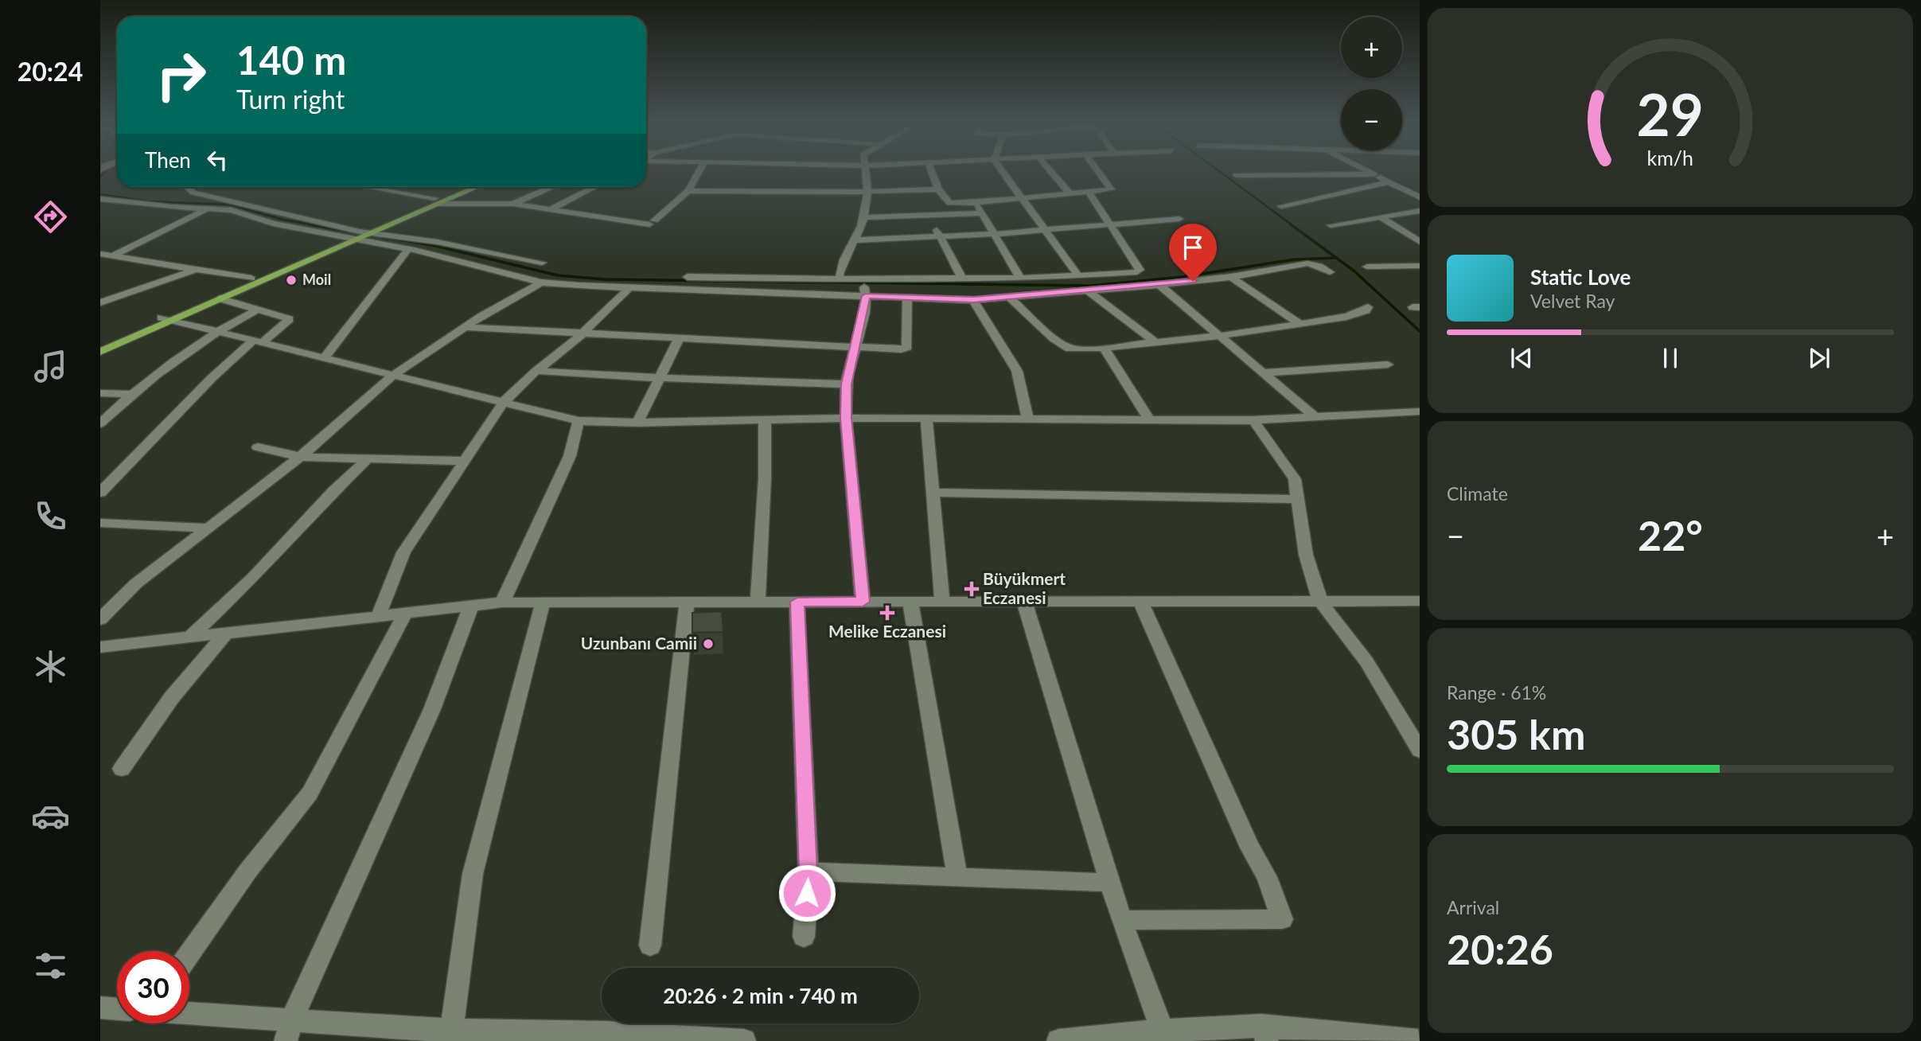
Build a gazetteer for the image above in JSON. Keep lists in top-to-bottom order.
{
  "places": {
    "other": ["Moil", "Uzunbanı Camii"],
    "health": ["Büyükmert Eczanesi", "Melike Eczanesi"]
  },
  "page": {
    "tabs": "20:24",
    "map_buttons": ["+", "−"],
    "turn": ["140 m", "Turn right"],
    "then": "Then",
    "song": ["Static Love", "Velvet Ray"],
    "tile": [
      "Climate",
      ["Range · 61%", "305 km"],
      ["Arrival", "20:26"]
    ],
    "heat": ["−", "22°", "+"],
    "limit": "30",
    "trip": "20:26 · 2 min · 740 m",
    "gauge": ["29", "km/h"]
  }
}
